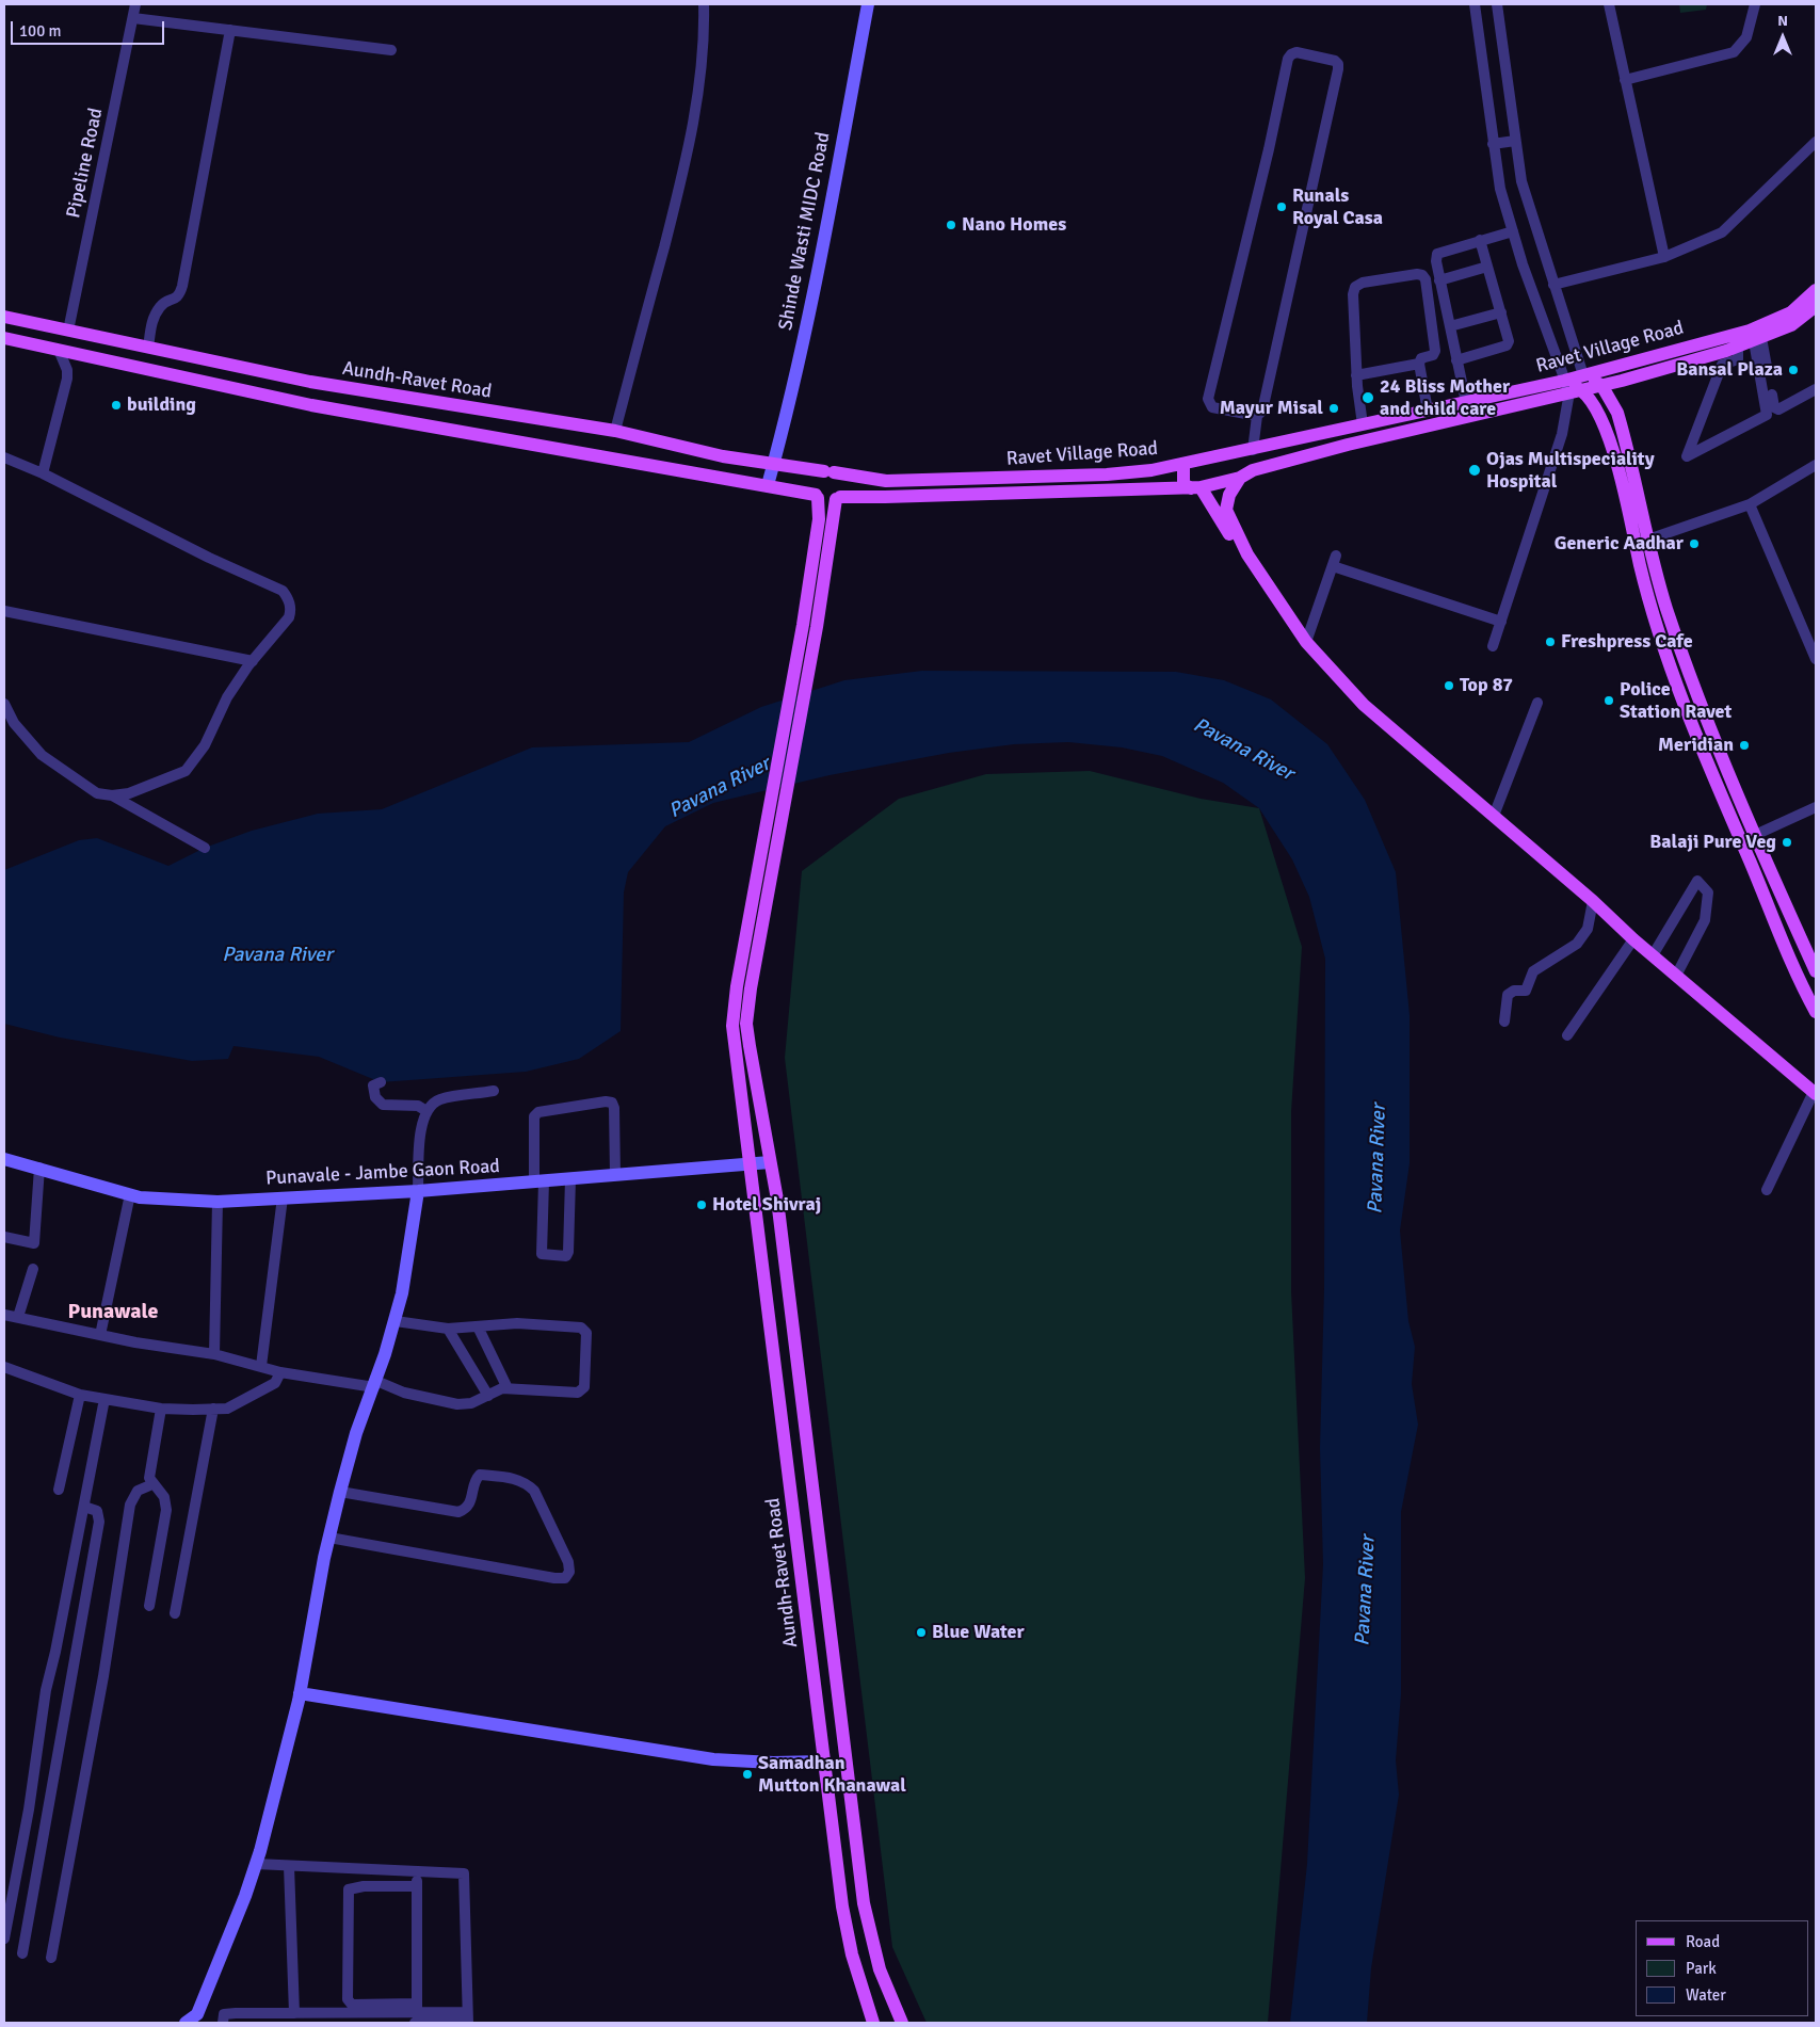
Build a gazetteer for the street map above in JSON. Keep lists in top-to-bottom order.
{
  "streets": {
    "main road": ["Ravet Village Road", "Aundh-Ravet Road"],
    "street": ["Pipeline Road", "Shinde Wasti MIDC Road", "Punavale - Jambe Gaon Road"]
  },
  "crossings": [
    ["Pipeline Road", "Aundh-Ravet Road"],
    ["Shinde Wasti MIDC Road", "Aundh-Ravet Road"],
    ["Ravet Village Road", "Aundh-Ravet Road"],
    ["Aundh-Ravet Road", "Punavale - Jambe Gaon Road"]
  ],
  "districts": ["Punawale"],
  "water": ["Pavana River"],
  "places": [
    "Runals Royal Casa",
    "Nano Homes",
    "Bansal Plaza",
    "24 Bliss Mother and child care",
    "building",
    "Mayur Misal",
    "Ojas Multispeciality Hospital",
    "Generic Aadhar",
    "Freshpress Cafe",
    "Top 87",
    "Police Station Ravet",
    "Meridian",
    "Balaji Pure Veg",
    "Hotel Shivraj",
    "Blue Water",
    "Samadhan Mutton Khanawal"
  ],
  "legend": ["Road", "Park", "Water"],
  "scale_bar": "100 m",
  "north": "top"
}
